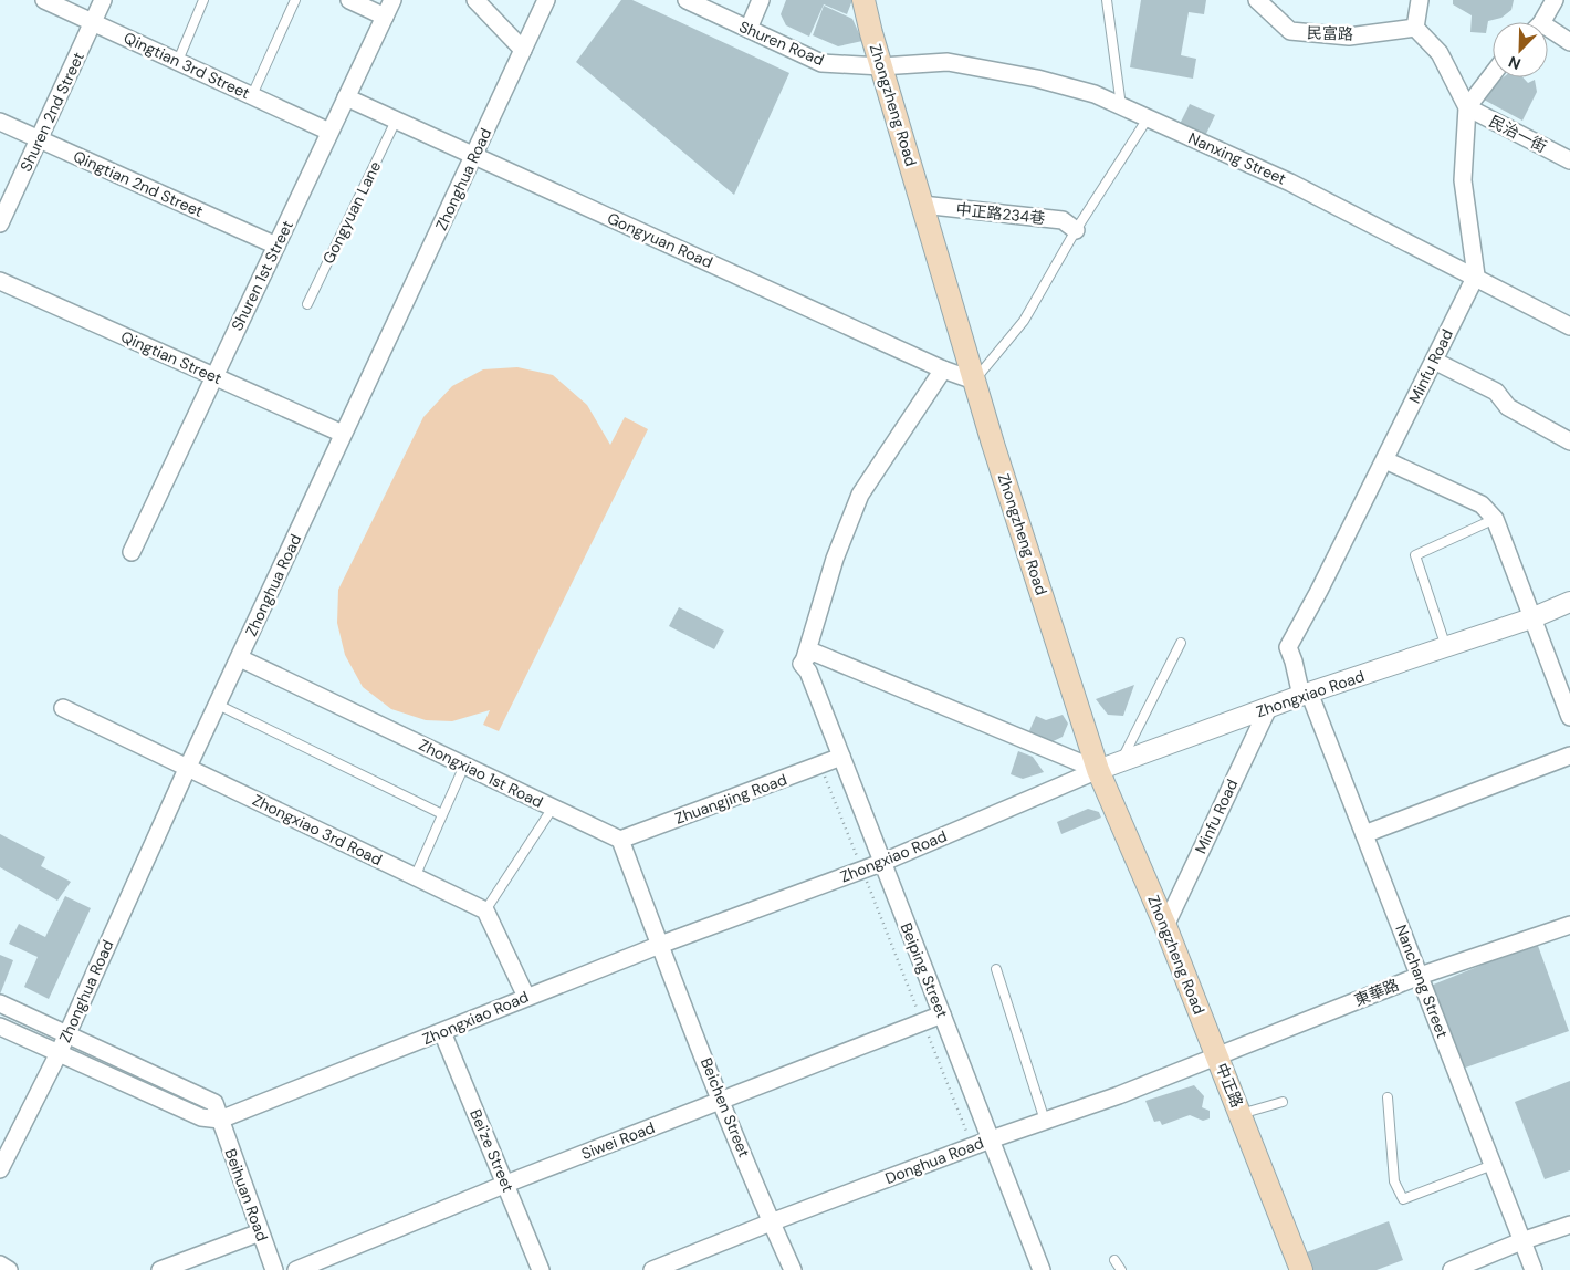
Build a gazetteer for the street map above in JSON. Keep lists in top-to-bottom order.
{
  "streets": {
    "main road": ["Zhongzheng Road", "中正路"],
    "street": [
      "民富路",
      "Shuren Road",
      "Qingtian 3rd Street",
      "Shuren 2nd Street",
      "民治一街",
      "Nanxing Street",
      "Zhonghua Road",
      "Qingtian 2nd Street",
      "中正路234巷",
      "Gongyuan Road",
      "Shuren 1st Street",
      "Qingtian Street",
      "Minfu Road",
      "Zhongxiao Road",
      "Zhongxiao 1st Road",
      "Zhuangjing Road",
      "Zhongxiao 3rd Road",
      "Beiping Street",
      "Nanchang Street",
      "東華路",
      "Beichen Street",
      "Siwei Road",
      "Bei'ze Street",
      "Donghua Road",
      "Beihuan Road"
    ],
    "lane": ["Gongyuan Lane"]
  },
  "crossings": [
    ["Shuren Road", "Zhongzheng Road"],
    ["Shuren Road", "Nanxing Street"],
    ["Qingtian 3rd Street", "Shuren 2nd Street"],
    ["Qingtian 3rd Street", "Shuren 1st Street"],
    ["Zhongzheng Road", "Nanxing Street"],
    ["Zhongzheng Road", "中正路234巷"],
    ["Zhongzheng Road", "Gongyuan Road"],
    ["Zhongzheng Road", "Minfu Road"],
    ["Zhongzheng Road", "Zhongxiao Road"],
    ["Zhongzheng Road", "東華路"],
    ["Zhongzheng Road", "中正路"],
    ["Zhongzheng Road", "Donghua Road"],
    ["Shuren 2nd Street", "Qingtian 2nd Street"],
    ["Nanxing Street", "Minfu Road"],
    ["Zhonghua Road", "Gongyuan Road"],
    ["Zhonghua Road", "Qingtian Street"],
    ["Zhonghua Road", "Zhongxiao 1st Road"],
    ["Zhonghua Road", "Zhongxiao 3rd Road"],
    ["Qingtian 2nd Street", "Shuren 1st Street"],
    ["Gongyuan Lane", "Gongyuan Road"],
    ["Gongyuan Road", "Shuren 1st Street"],
    ["Shuren 1st Street", "Qingtian Street"],
    ["Minfu Road", "Zhongxiao Road"],
    ["Minfu Road", "Nanchang Street"],
    ["Zhongxiao Road", "Beiping Street"],
    ["Zhongxiao Road", "Nanchang Street"],
    ["Zhongxiao Road", "Beichen Street"],
    ["Zhongxiao Road", "Bei'ze Street"],
    ["Zhongxiao Road", "Beihuan Road"],
    ["Zhongxiao 1st Road", "Zhuangjing Road"],
    ["Zhuangjing Road", "Beiping Street"],
    ["Beiping Street", "Siwei Road"],
    ["Beiping Street", "Donghua Road"],
    ["Nanchang Street", "東華路"],
    ["東華路", "中正路"],
    ["東華路", "Donghua Road"],
    ["中正路", "Donghua Road"],
    ["Beichen Street", "Siwei Road"],
    ["Beichen Street", "Donghua Road"],
    ["Siwei Road", "Bei'ze Street"]
  ],
  "north": "bottom left"
}
